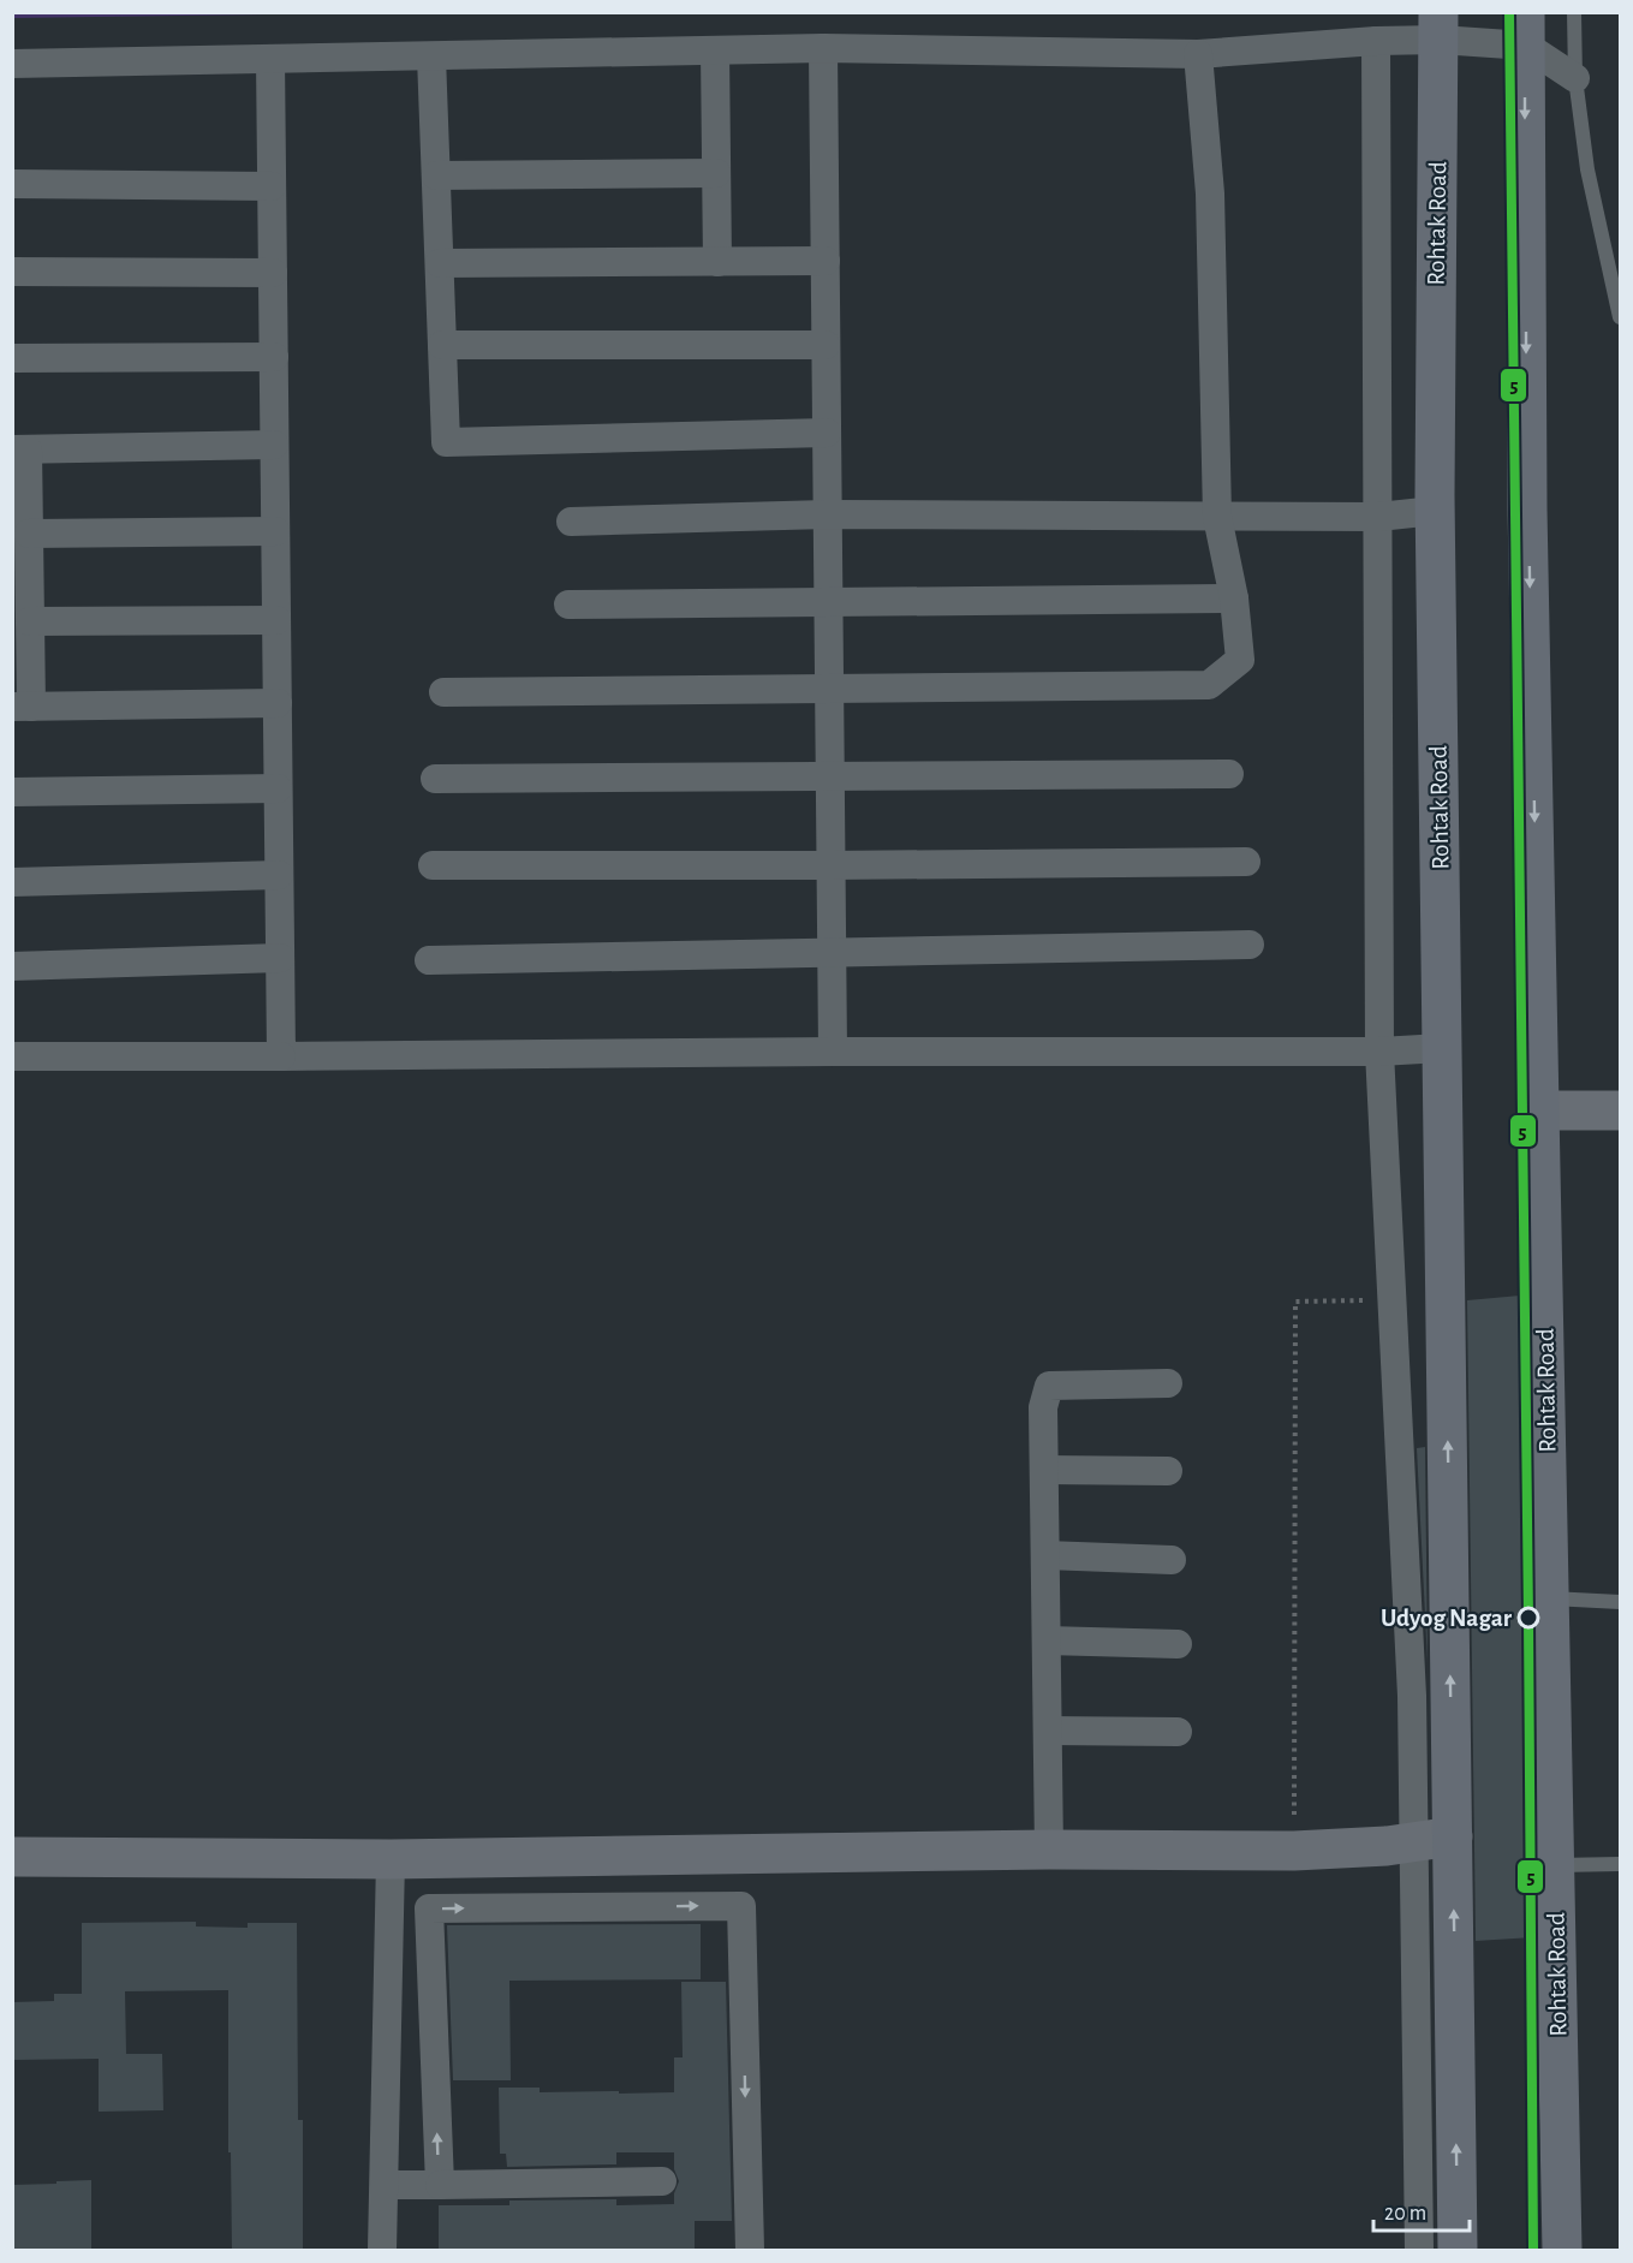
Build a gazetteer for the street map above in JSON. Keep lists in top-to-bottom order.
{
  "streets": {
    "highway": ["Rohtak Road"]
  },
  "places": ["Udyog Nagar"],
  "lines": ["transit line 5"],
  "scale_bar": "20 m"
}
